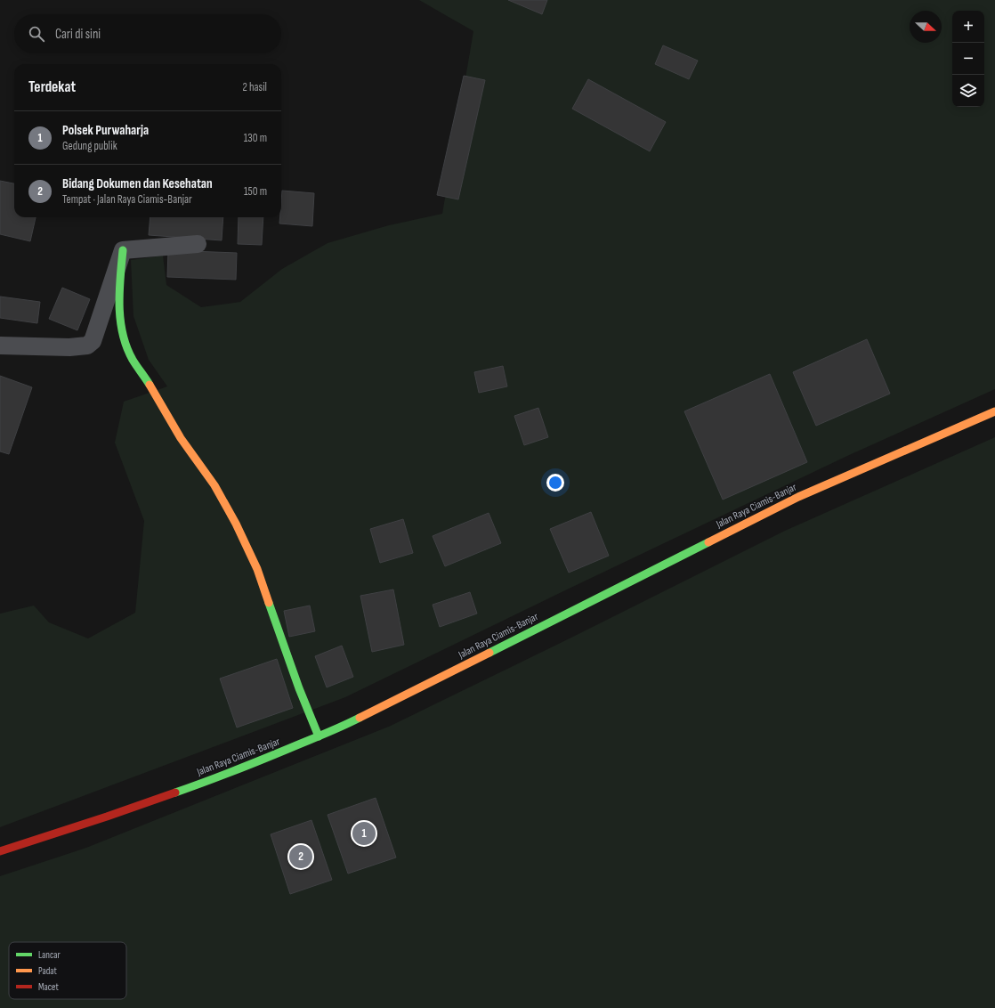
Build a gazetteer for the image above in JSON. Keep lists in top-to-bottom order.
{
  "streets": {
    "main road": ["Jalan Raya Ciamis-Banjar"]
  },
  "legend": ["Lancar", "Padat", "Macet"],
  "north": "right",
  "page": {
    "map_buttons": ["+", "−"],
    "search": "Cari di sini",
    "heading": ["Terdekat", "2 hasil"],
    "list": [
      {
        "mark": "1",
        "name": "Polsek Purwaharja",
        "note": "Gedung publik",
        "value": "130 m"
      },
      {
        "mark": "2",
        "name": "Bidang Dokumen dan Kesehatan",
        "note": "Tempat · Jalan Raya Ciamis-Banjar",
        "value": "150 m"
      }
    ],
    "pins": ["1", "2"]
  }
}
